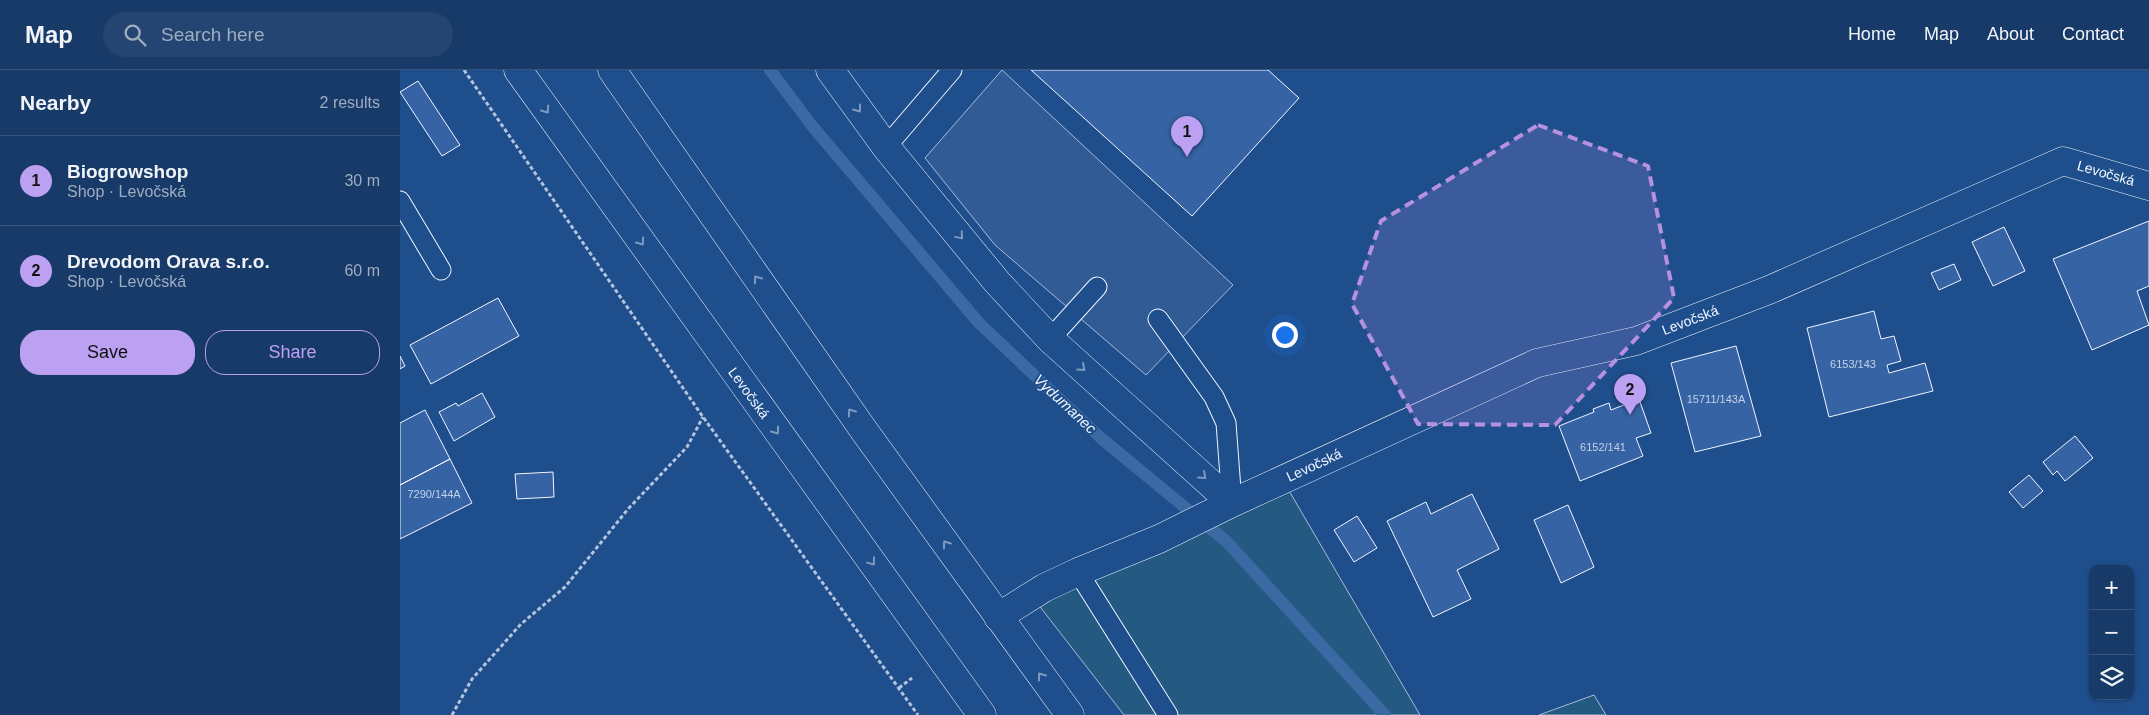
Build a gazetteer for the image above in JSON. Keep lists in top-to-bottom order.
{
  "streets": {
    "street": ["Levočská"]
  },
  "water": ["Vydumanec"],
  "house_numbers": [
    "6153/143",
    "15711/143A",
    "6152/141",
    "7290/144A"
  ],
  "page": {
    "header": "Map",
    "search": "Search here",
    "nav": [
      "Home",
      "Map",
      "About",
      "Contact"
    ],
    "heading": ["Nearby", "2 results"],
    "pins": ["1", "2"],
    "list": [
      {
        "mark": "1",
        "name": "Biogrowshop",
        "note": "Shop · Levočská",
        "value": "30 m"
      },
      {
        "mark": "2",
        "name": "Drevodom Orava s.r.o.",
        "note": "Shop · Levočská",
        "value": "60 m"
      }
    ],
    "buttons": ["Save", "Share"],
    "map_buttons": ["+", "−"]
  }
}
